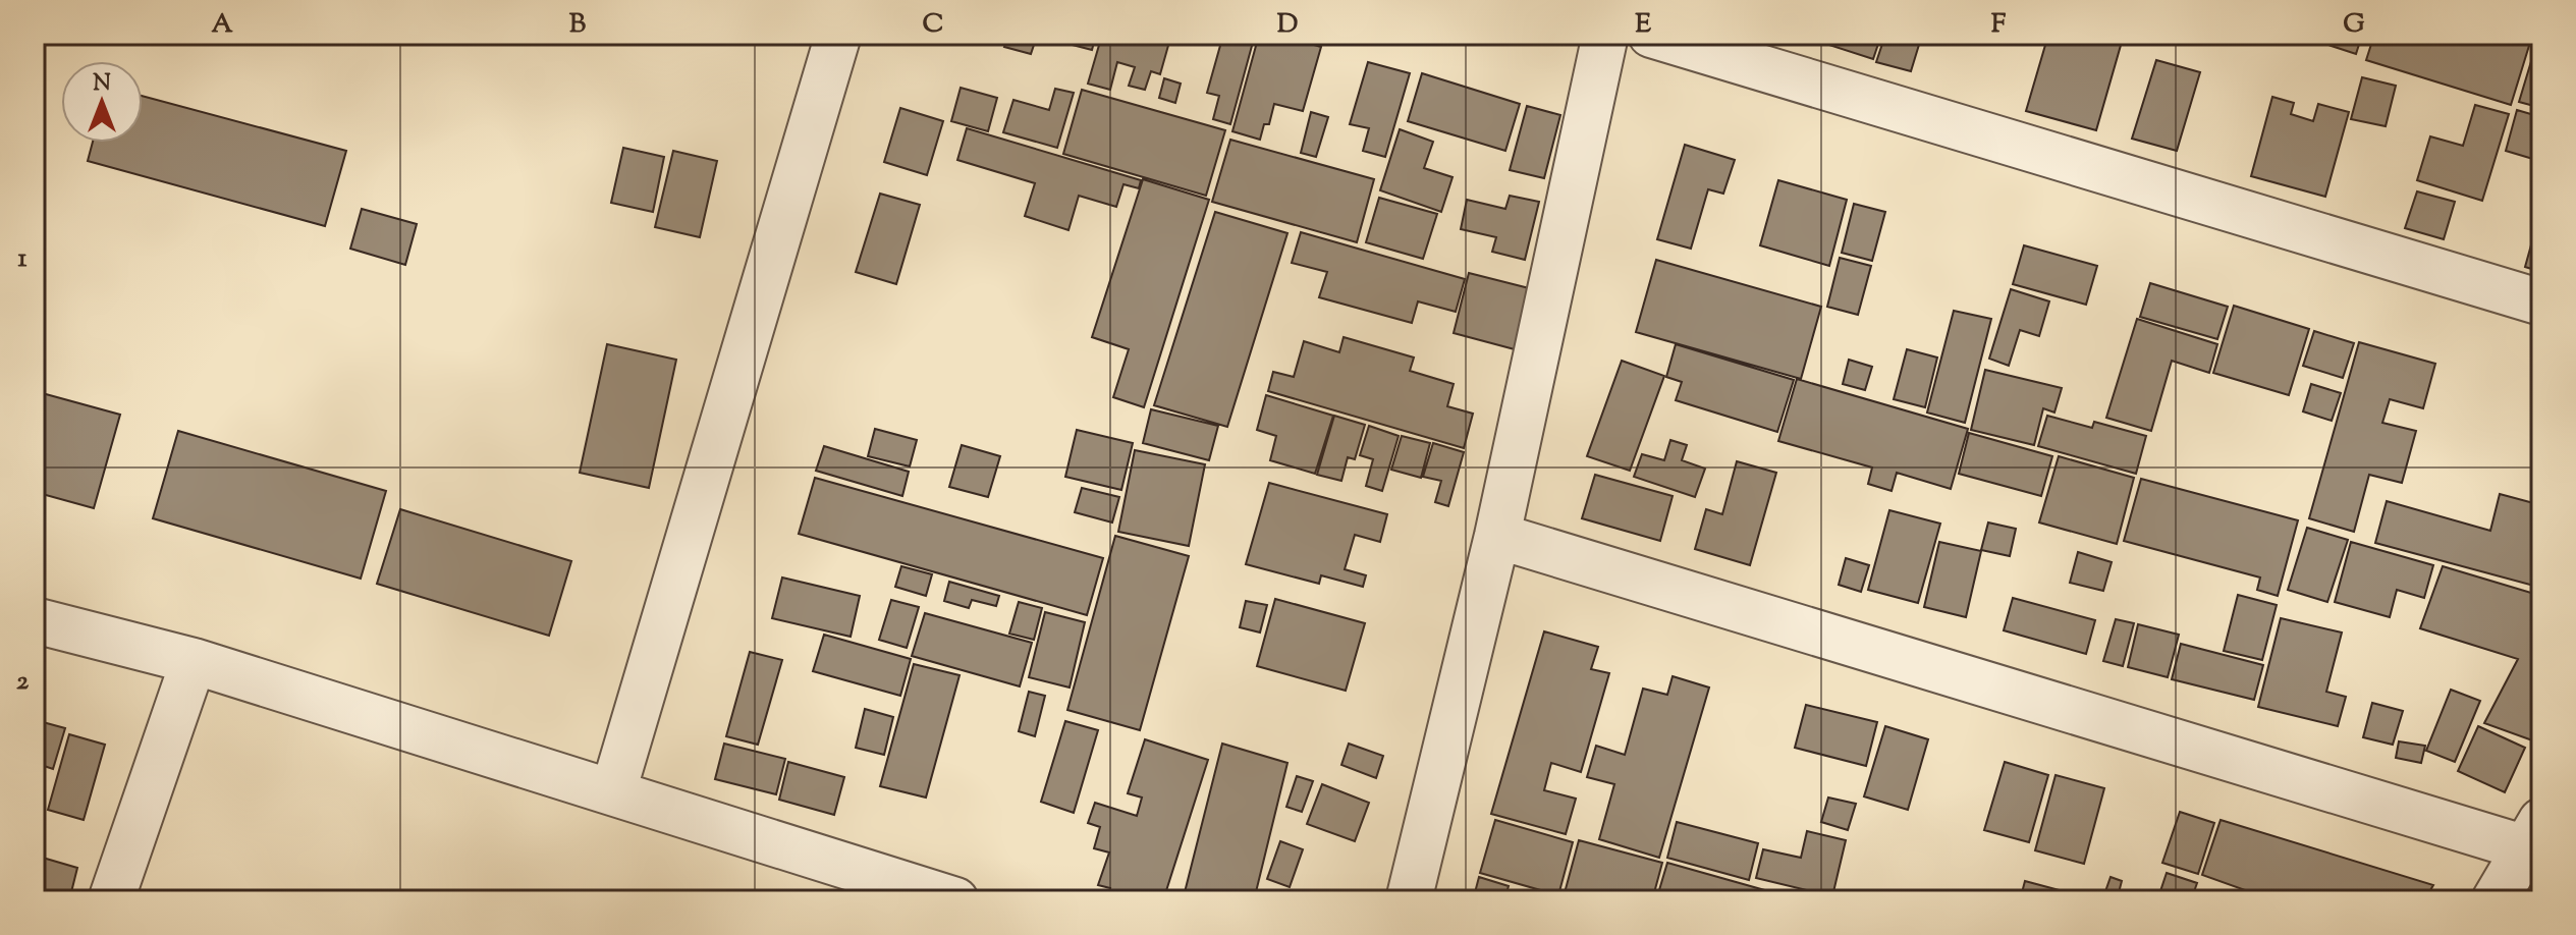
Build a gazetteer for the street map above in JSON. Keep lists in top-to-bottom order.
{
  "north": "top",
  "grid": {
    "columns": [
      "A",
      "B",
      "C",
      "D",
      "E",
      "F",
      "G"
    ],
    "rows": ["1", "2"]
  }
}
